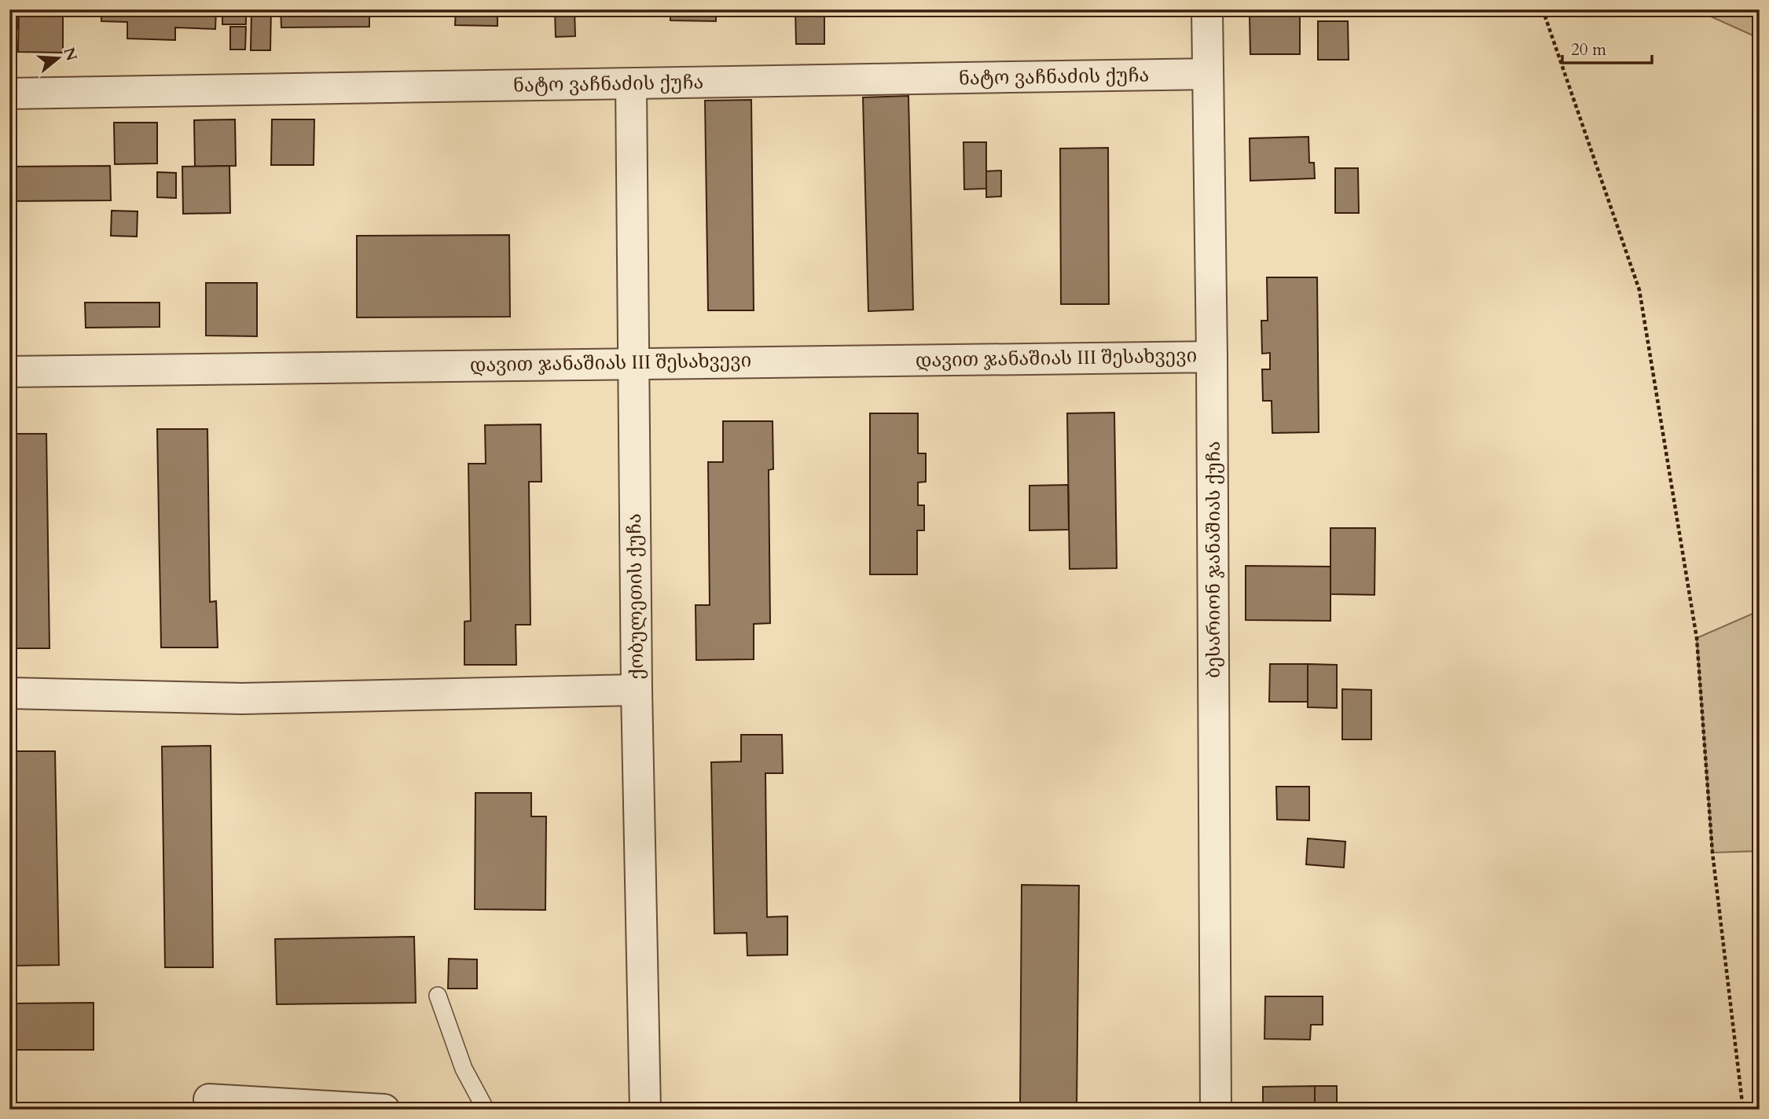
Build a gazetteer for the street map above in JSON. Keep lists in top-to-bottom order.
{
  "streets": {
    "street": [
      "ნატო ვაჩნაძის ქუჩა",
      "დავით ჯანაშიას III შესახვევი",
      "ბესარიონ ჯანაშიას ქუჩა",
      "ქობულეთის ქუჩა"
    ]
  },
  "crossings": [
    ["ნატო ვაჩნაძის ქუჩა", "ბესარიონ ჯანაშიას ქუჩა"],
    ["ნატო ვაჩნაძის ქუჩა", "ქობულეთის ქუჩა"],
    ["დავით ჯანაშიას III შესახვევი", "ბესარიონ ჯანაშიას ქუჩა"],
    ["დავით ჯანაშიას III შესახვევი", "ქობულეთის ქუჩა"]
  ],
  "scale_bar": "20 m",
  "north": "right"
}
